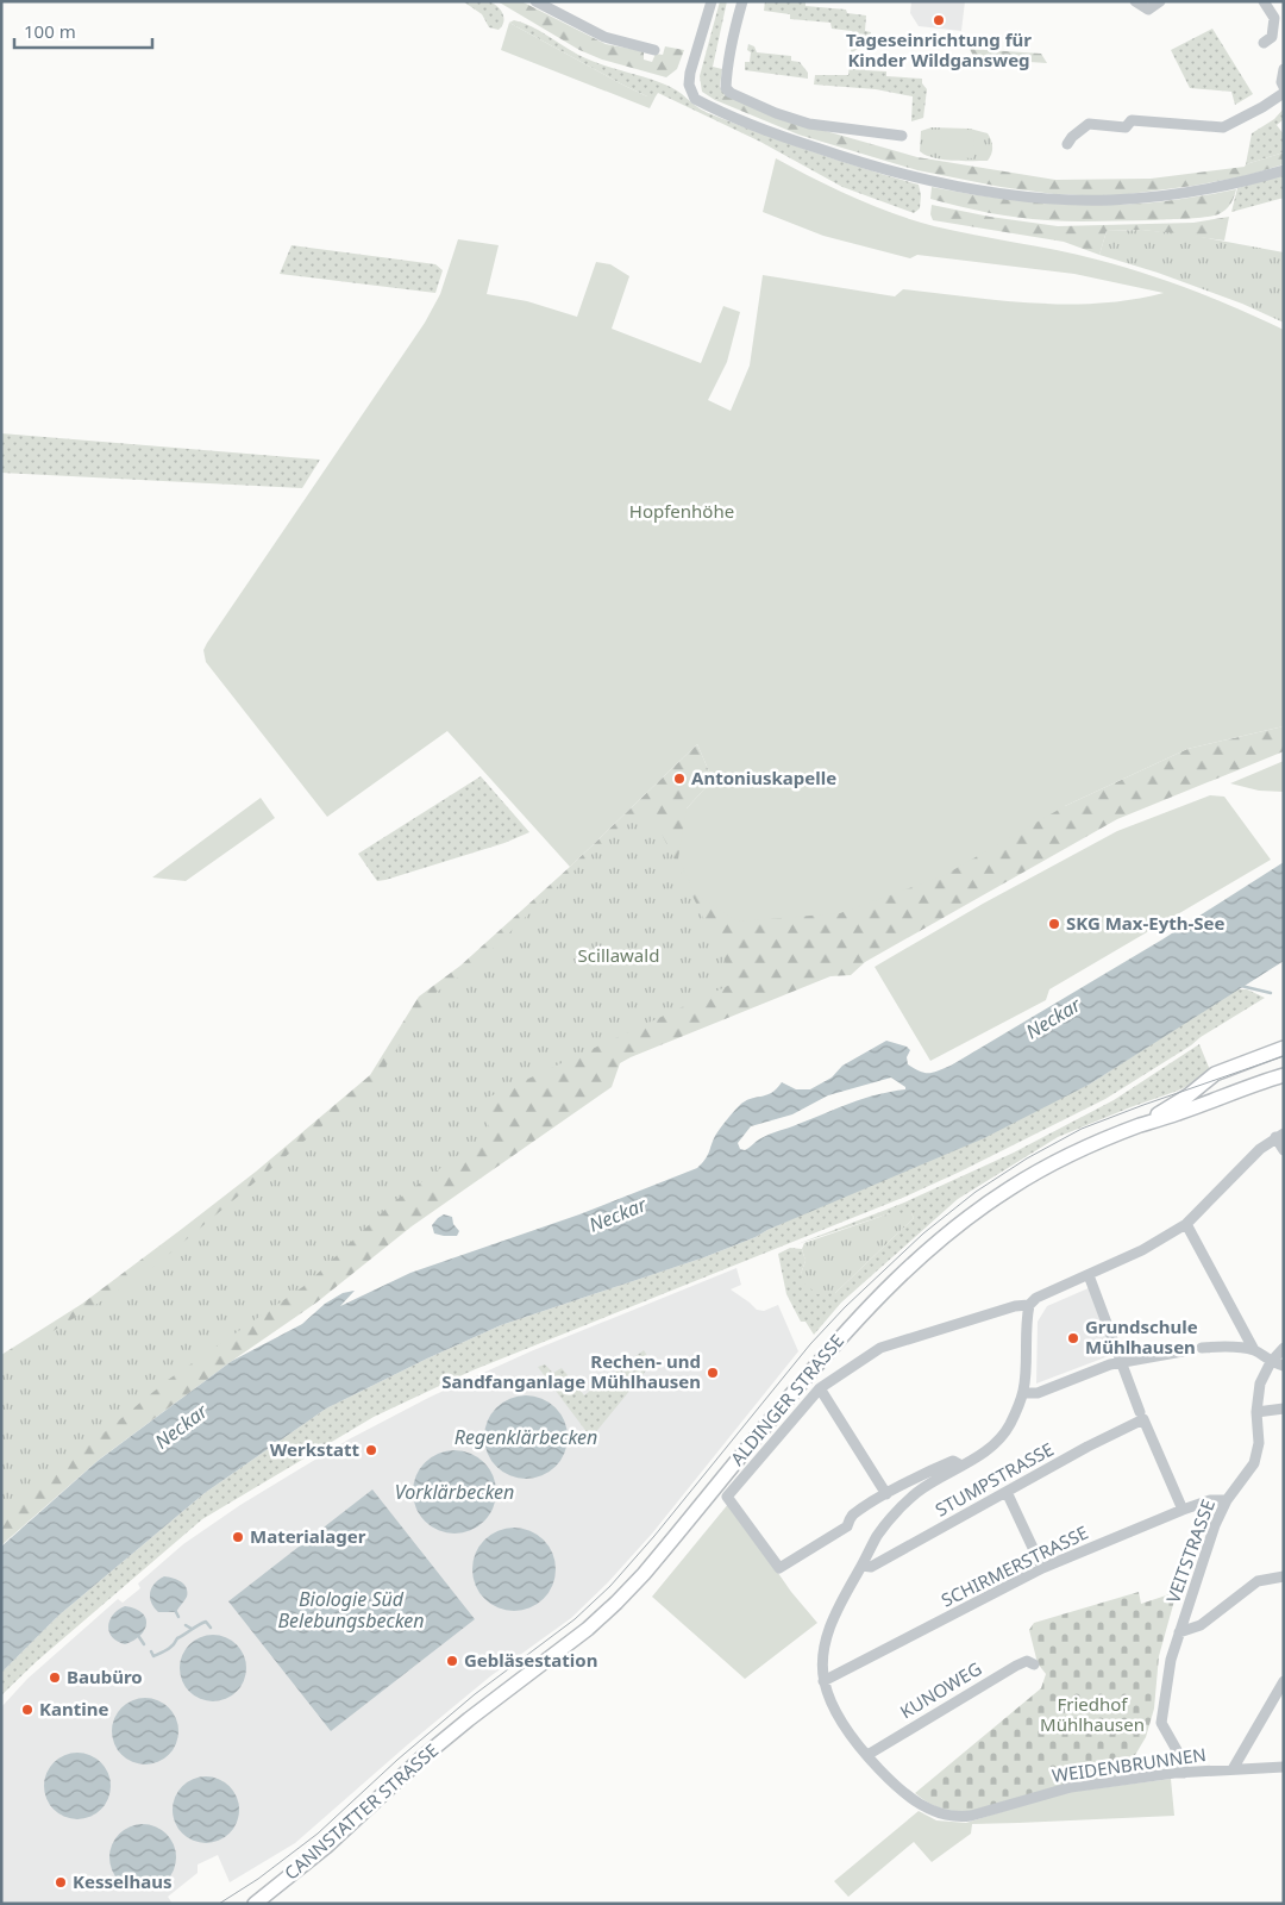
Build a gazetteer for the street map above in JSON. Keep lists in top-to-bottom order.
{
  "streets": {
    "main road": ["ALDINGER STRASSE", "CANNSTATTER STRASSE"],
    "street": [
      "STUMPSTRASSE",
      "VEITSTRASSE",
      "SCHIRMERSTRASSE",
      "KUNOWEG",
      "WEIDENBRUNNEN"
    ]
  },
  "crossings": [
    ["ALDINGER STRASSE", "WEIDENBRUNNEN"],
    ["ALDINGER STRASSE", "CANNSTATTER STRASSE"],
    ["STUMPSTRASSE", "WEIDENBRUNNEN"],
    ["VEITSTRASSE", "SCHIRMERSTRASSE"],
    ["VEITSTRASSE", "WEIDENBRUNNEN"],
    ["SCHIRMERSTRASSE", "WEIDENBRUNNEN"],
    ["KUNOWEG", "WEIDENBRUNNEN"]
  ],
  "water": [
    "Neckar",
    "Regenklärbecken",
    "Vorklärbecken",
    "Biologie Süd Belebungsbecken"
  ],
  "parks": ["Hopfenhöhe", "Scillawald", "Friedhof Mühlhausen"],
  "places": [
    "Tageseinrichtung für Kinder Wildgansweg",
    "Antoniuskapelle",
    "SKG Max-Eyth-See",
    "Grundschule Mühlhausen",
    "Rechen- und Sandfanganlage Mühlhausen",
    "Werkstatt",
    "Materialager",
    "Gebläsestation",
    "Baubüro",
    "Kantine",
    "Kesselhaus"
  ],
  "scale_bar": "100 m"
}
